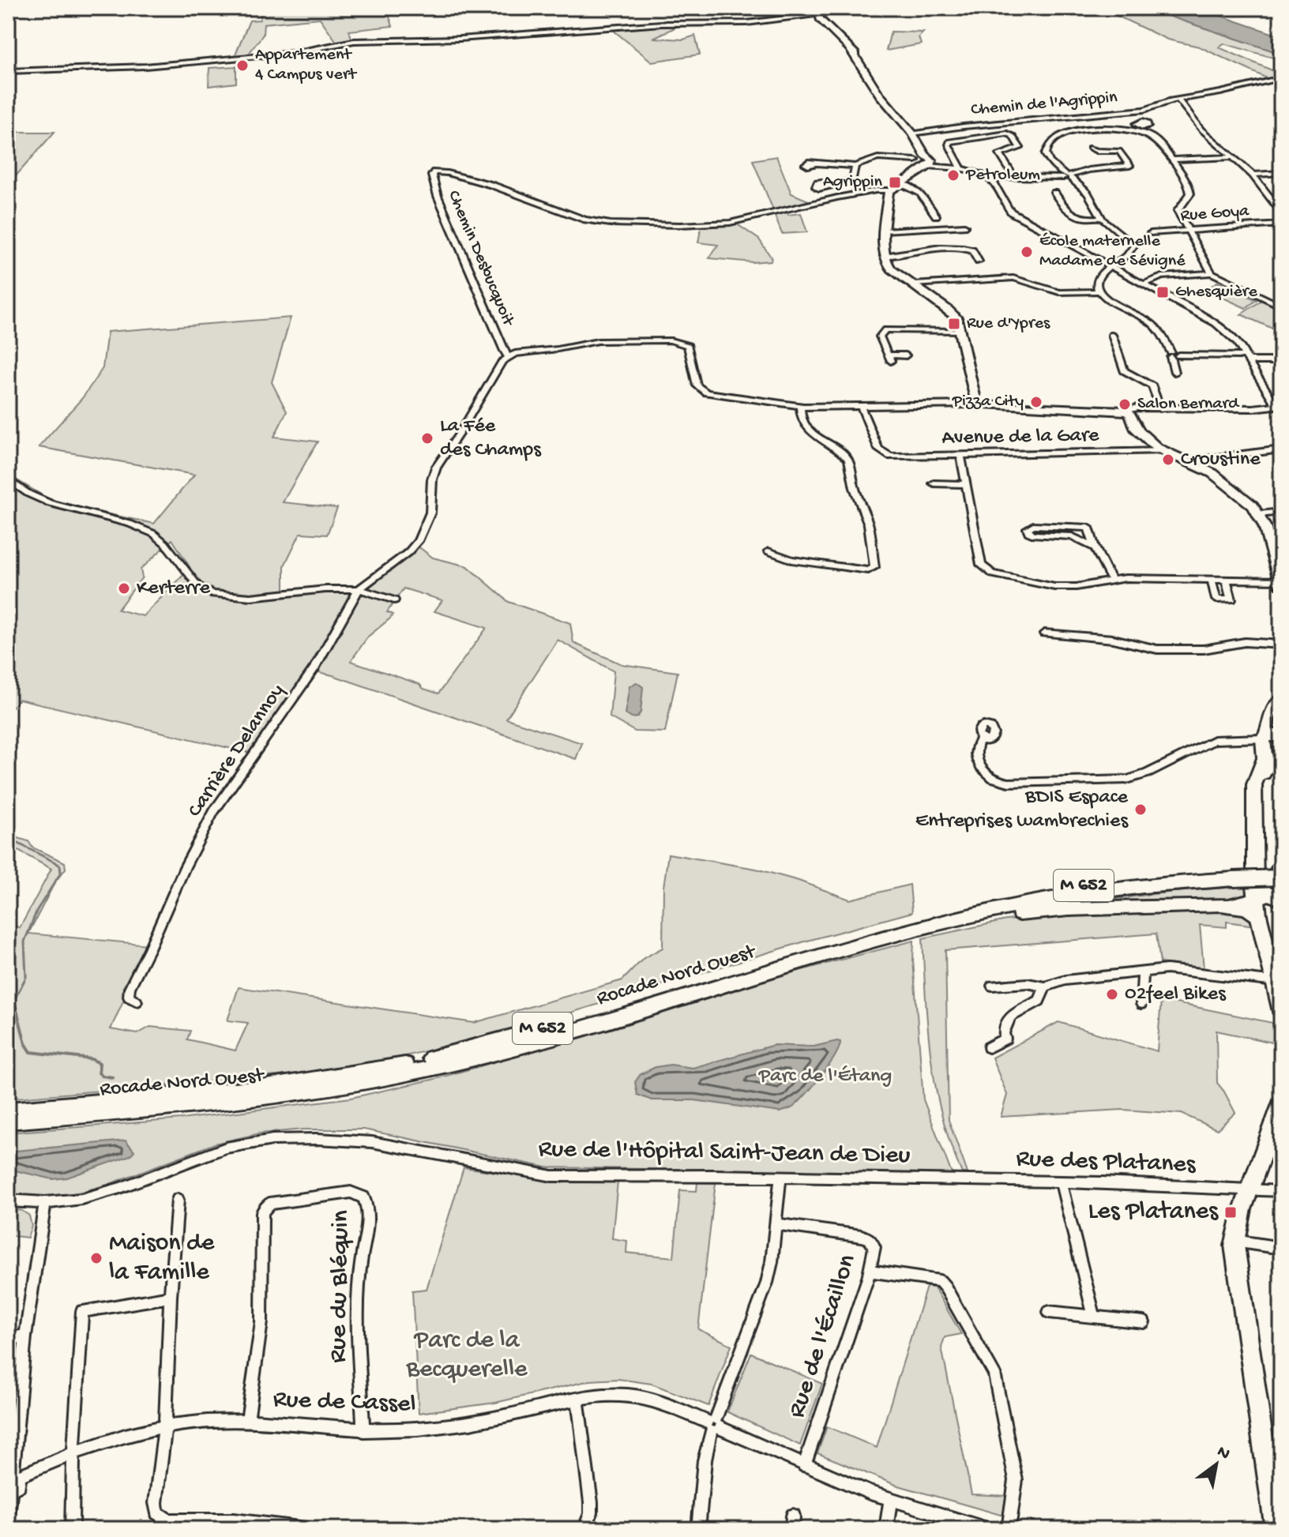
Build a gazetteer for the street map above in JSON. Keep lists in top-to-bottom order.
{
  "streets": {
    "main road": ["M 652", "Rocade Nord Ouest"],
    "street": [
      "Chemin de l'Agrippin",
      "Rue Goya",
      "Chemin Desbucquoit",
      "Avenue de la Gare",
      "Carrière Delannoy",
      "Rue de l'Hôpital Saint-Jean de Dieu",
      "Rue des Platanes",
      "Rue du Bléquin",
      "Rue de l'Écaillon",
      "Rue de Cassel"
    ]
  },
  "crossings": [
    ["Rue de l'Hôpital Saint-Jean de Dieu", "Rue des Platanes"],
    ["Rue du Bléquin", "Rue de Cassel"],
    ["Rue de l'Écaillon", "Rue de Cassel"]
  ],
  "parks": ["Parc de l'Étang", "Parc de la Becquerelle"],
  "places": {
    "other": [
      "Appartement 4 Campus vert",
      "Petroleum",
      "École maternelle Madame de Sévigné",
      "Pizza City",
      "Salon Bernard",
      "La Fée des Champs",
      "Croustine",
      "Kerterre",
      "BDIS Espace Entreprises wambrechies",
      "02feel Bikes",
      "Maison de la Famille"
    ],
    "transit": [
      "Agrippin",
      "Ghesquière",
      "Rue d'Ypres",
      "Les Platanes"
    ]
  },
  "north": "top right"
}
